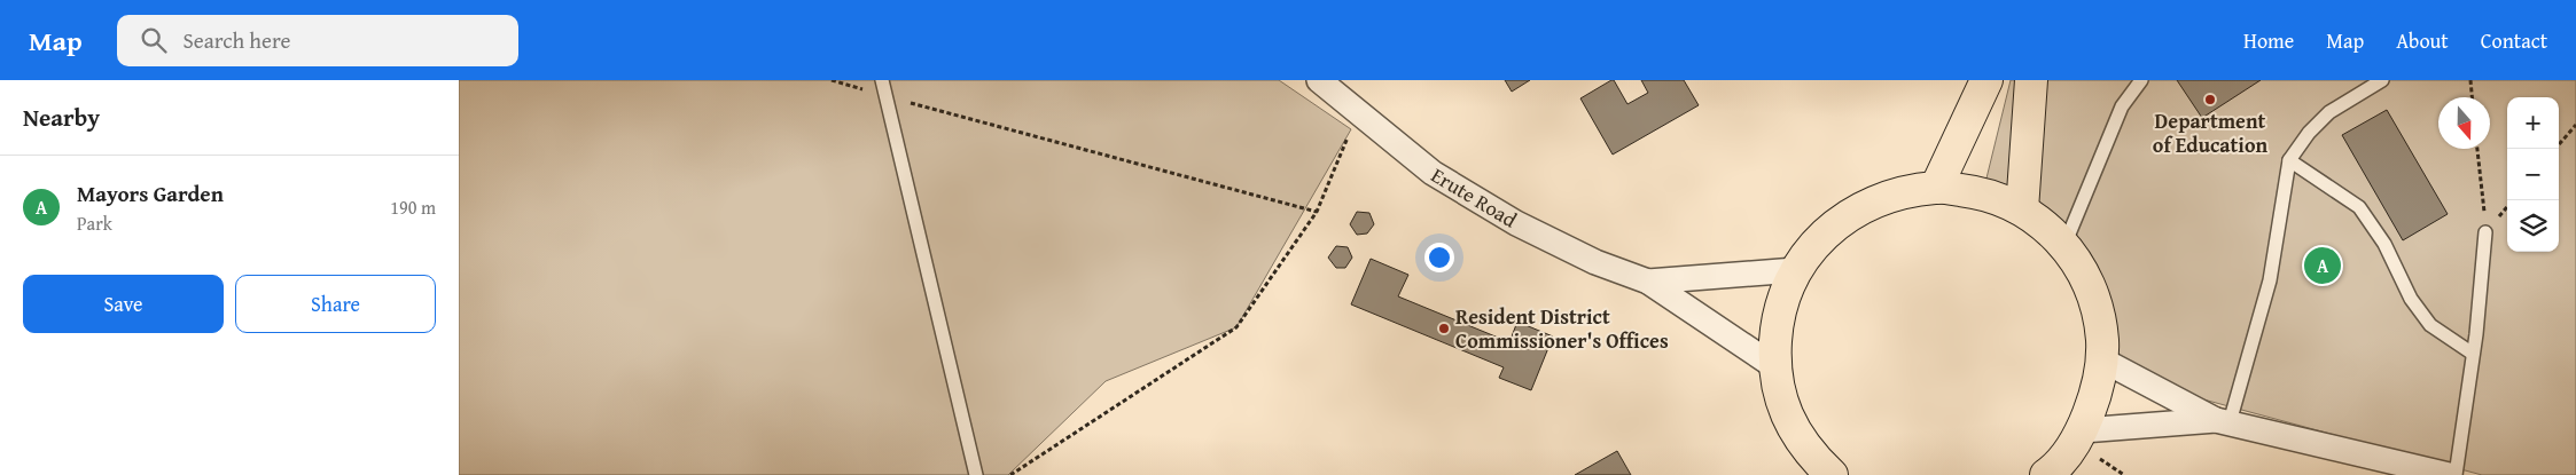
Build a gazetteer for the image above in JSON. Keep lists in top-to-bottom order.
{
  "streets": {
    "street": ["Erute Road"]
  },
  "places": ["Department of Education", "Resident District Commissioner's Offices"],
  "north": "bottom",
  "page": {
    "header": "Map",
    "search": "Search here",
    "nav": [
      "Home",
      "Map",
      "About",
      "Contact"
    ],
    "heading": "Nearby",
    "map_buttons": ["+", "−"],
    "list": [
      {
        "mark": "A",
        "name": "Mayors Garden",
        "note": "Park",
        "value": "190 m"
      }
    ],
    "pins": "A",
    "buttons": ["Save", "Share"]
  }
}
